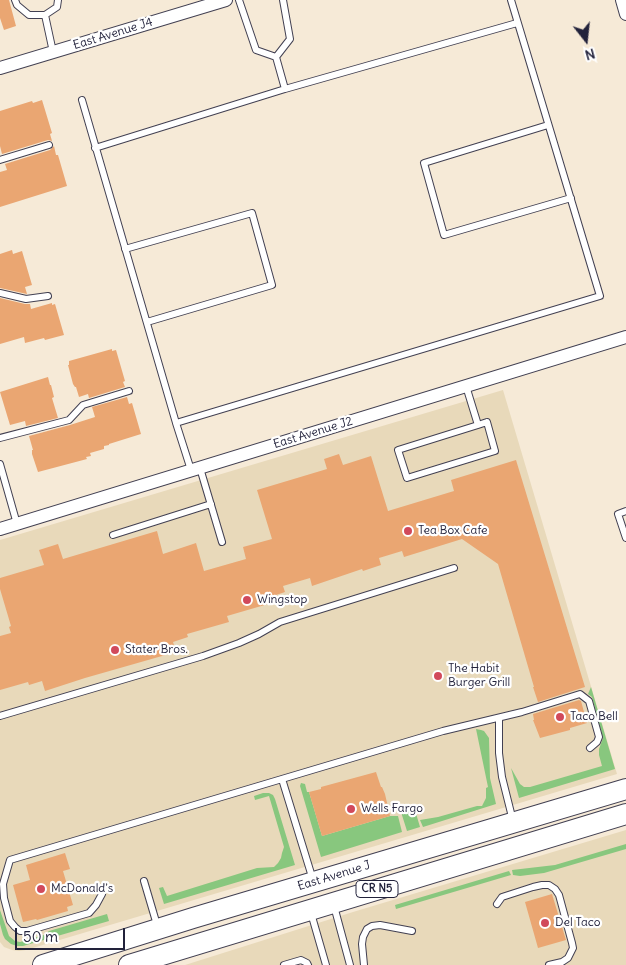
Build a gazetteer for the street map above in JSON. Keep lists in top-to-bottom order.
{
  "streets": {
    "main road": ["East Avenue J", "CR N5"],
    "street": ["East Avenue J4", "East Avenue J2"]
  },
  "places": [
    "Tea Box Cafe",
    "Wingstop",
    "Stater Bros.",
    "The Habit Burger Grill",
    "Taco Bell",
    "Wells Fargo",
    "McDonald's",
    "Del Taco"
  ],
  "scale_bar": "50 m",
  "north": "bottom"
}
